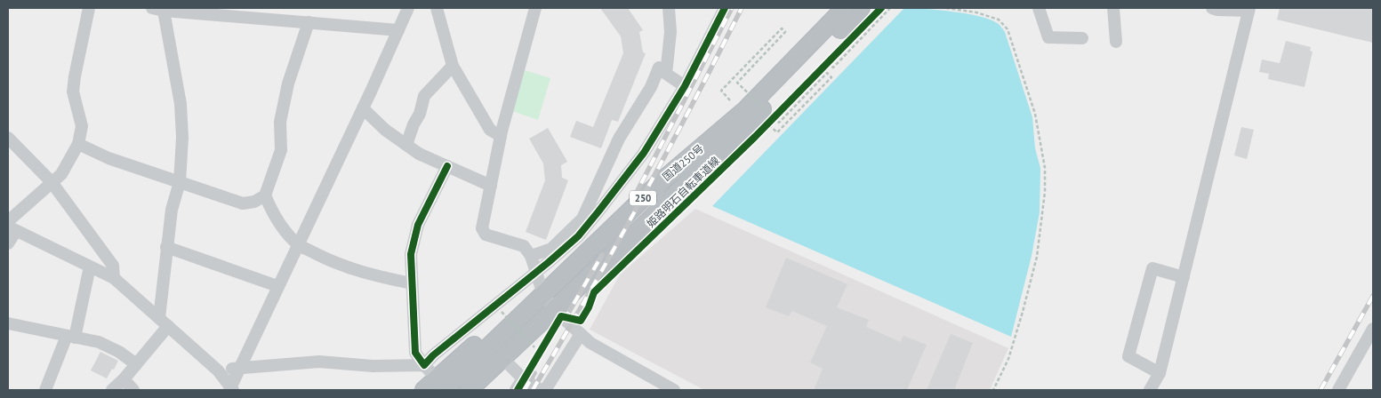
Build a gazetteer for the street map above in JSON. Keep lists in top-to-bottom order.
{
  "streets": {
    "highway": ["国道250号", "250"],
    "cycle path": ["姫路明石自転車道線"]
  },
  "crossings": [
    ["国道250号", "250"]
  ]
}
